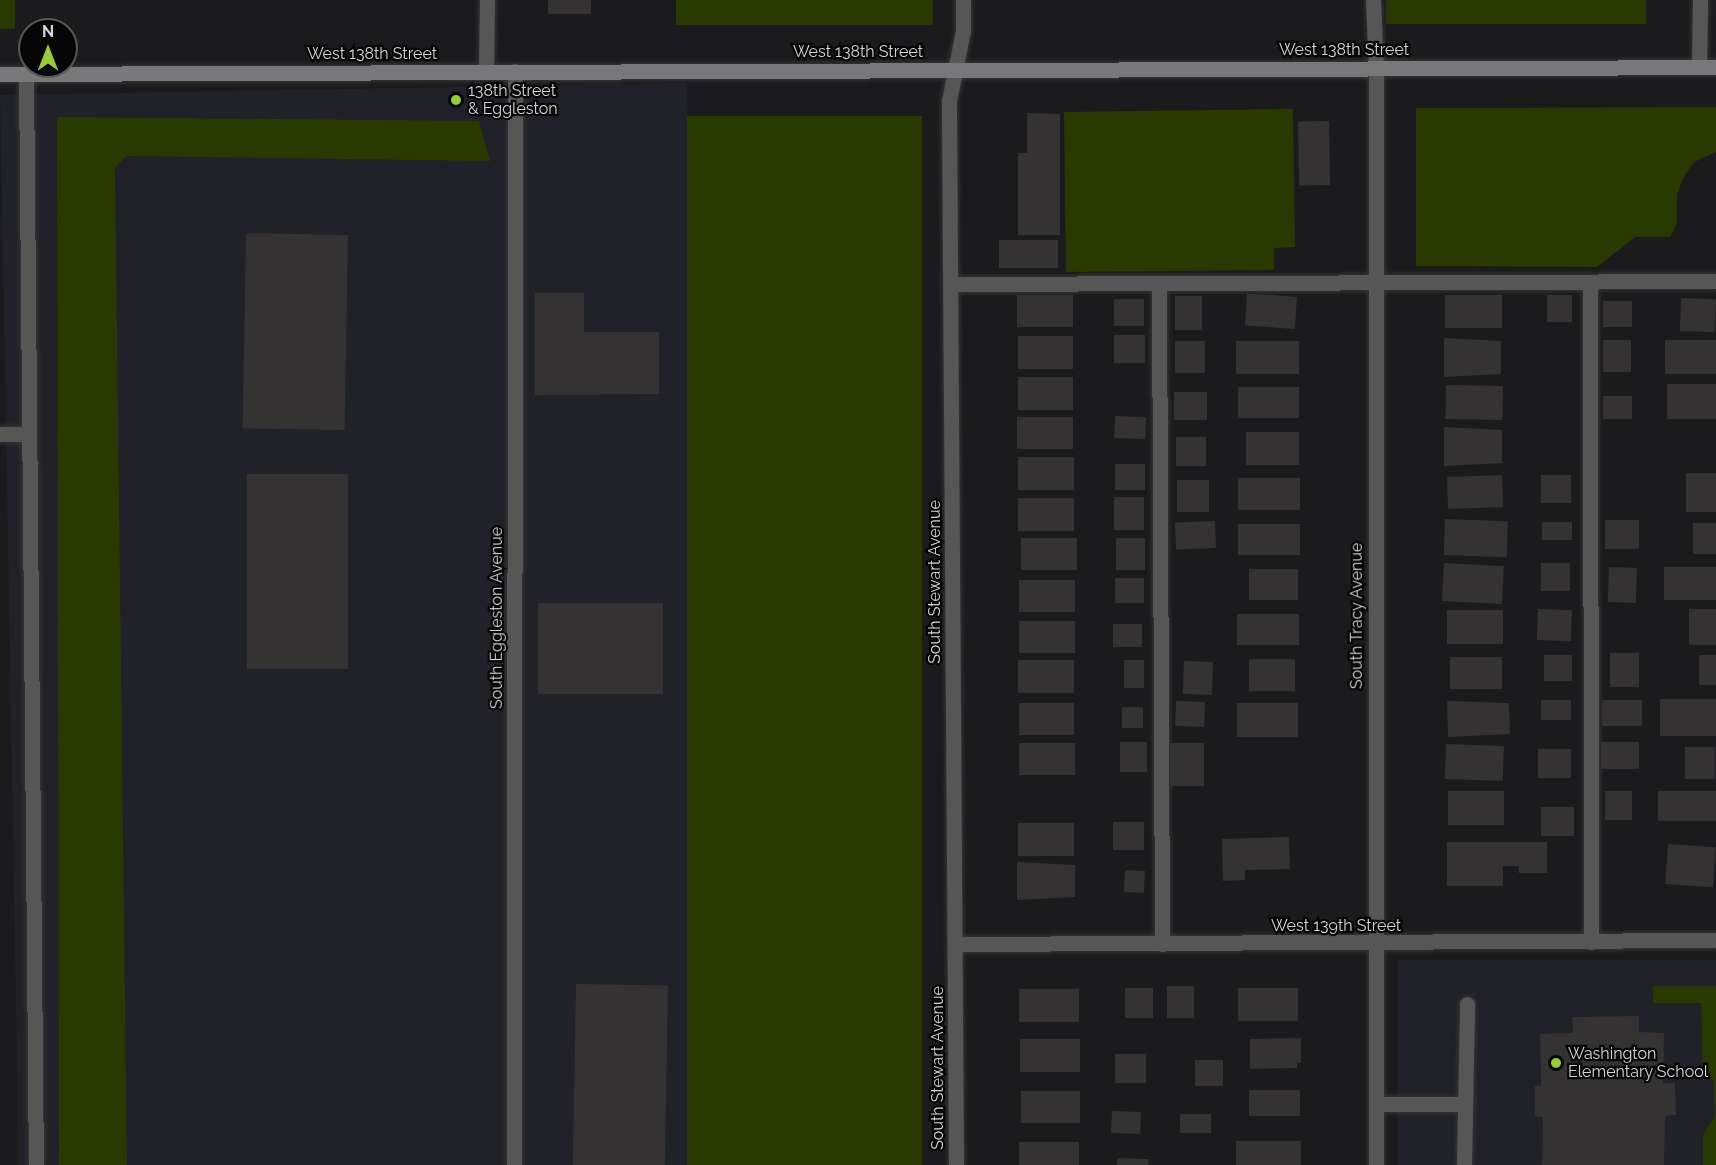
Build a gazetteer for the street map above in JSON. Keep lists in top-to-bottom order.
{
  "streets": {
    "street": [
      "West 138th Street",
      "South Stewart Avenue",
      "South Tracy Avenue",
      "South Eggleston Avenue",
      "West 139th Street"
    ]
  },
  "crossings": [
    ["West 138th Street", "South Stewart Avenue"],
    ["West 138th Street", "South Tracy Avenue"],
    ["West 138th Street", "South Eggleston Avenue"],
    ["South Stewart Avenue", "West 139th Street"],
    ["South Tracy Avenue", "West 139th Street"]
  ],
  "places": ["138th Street & Eggleston", "Washington Elementary School"],
  "north": "top"
}
